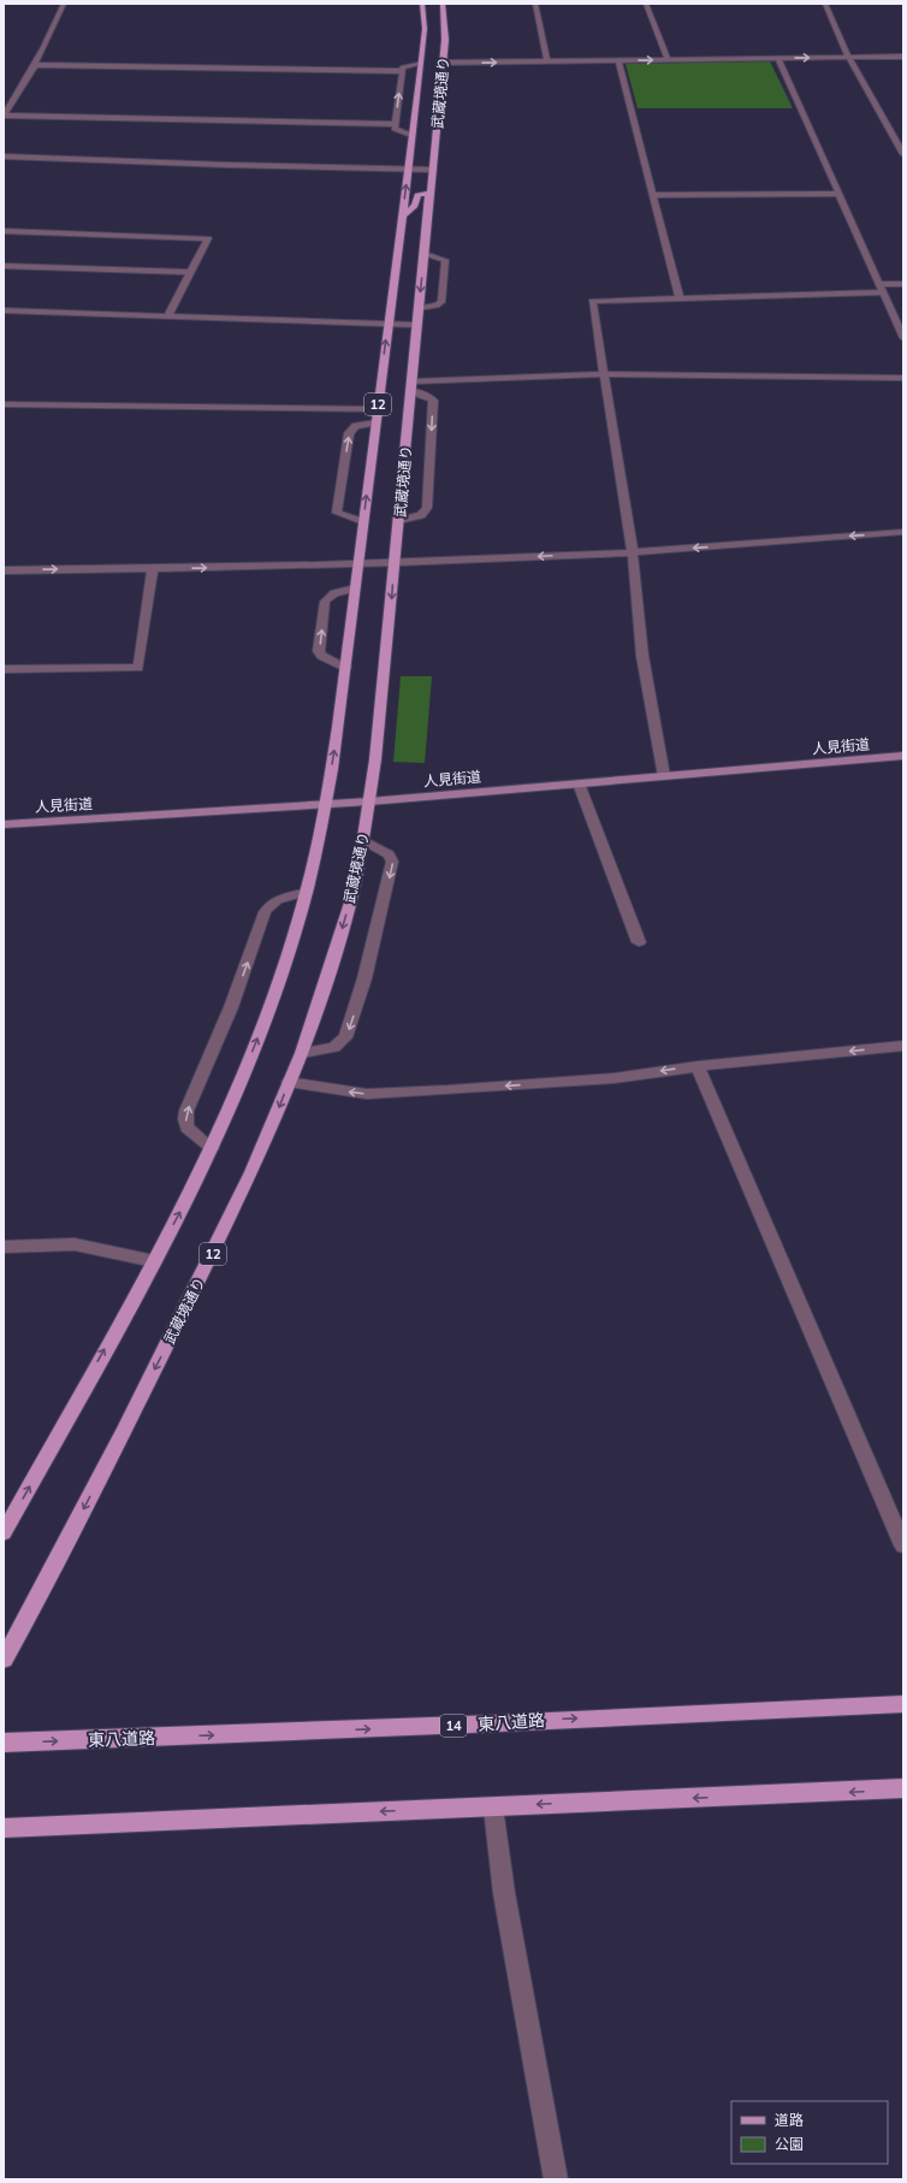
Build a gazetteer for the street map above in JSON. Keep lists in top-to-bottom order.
{
  "streets": {
    "main road": [
      "武蔵境通り",
      "12",
      "人見街道",
      "東八道路",
      "14"
    ]
  },
  "crossings": [
    ["武蔵境通り", "人見街道"]
  ],
  "legend": ["道路", "公園"]
}
